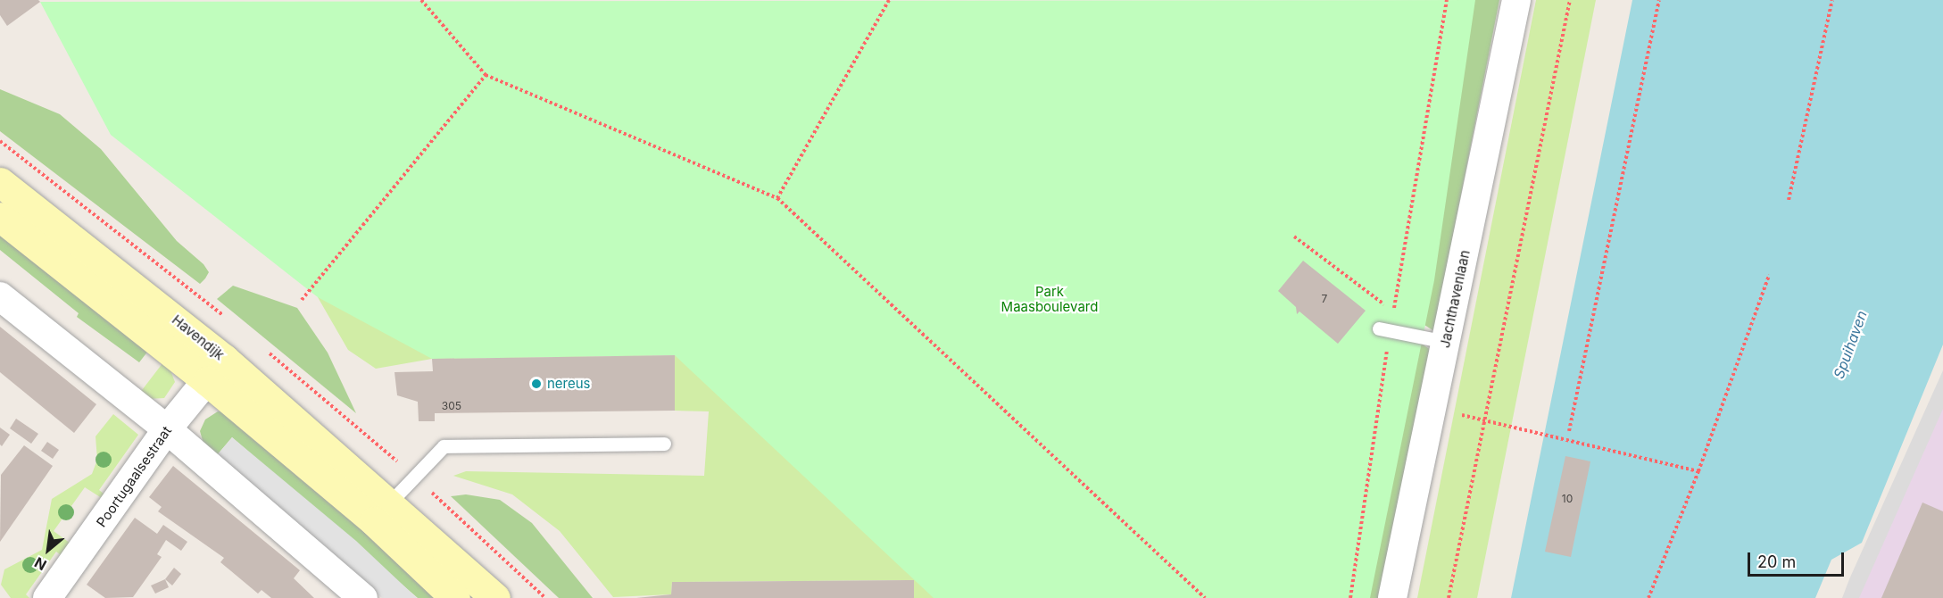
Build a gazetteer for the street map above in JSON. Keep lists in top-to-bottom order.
{
  "streets": {
    "street": ["Jachthavenlaan", "Havendijk", "Poortugaalsestraat"]
  },
  "crossings": [
    ["Havendijk", "Poortugaalsestraat"]
  ],
  "water": ["Spuihaven"],
  "parks": ["Park Maasboulevard"],
  "places": ["nereus"],
  "house_numbers": ["7", "305", "10"],
  "scale_bar": "20 m",
  "north": "bottom left"
}
